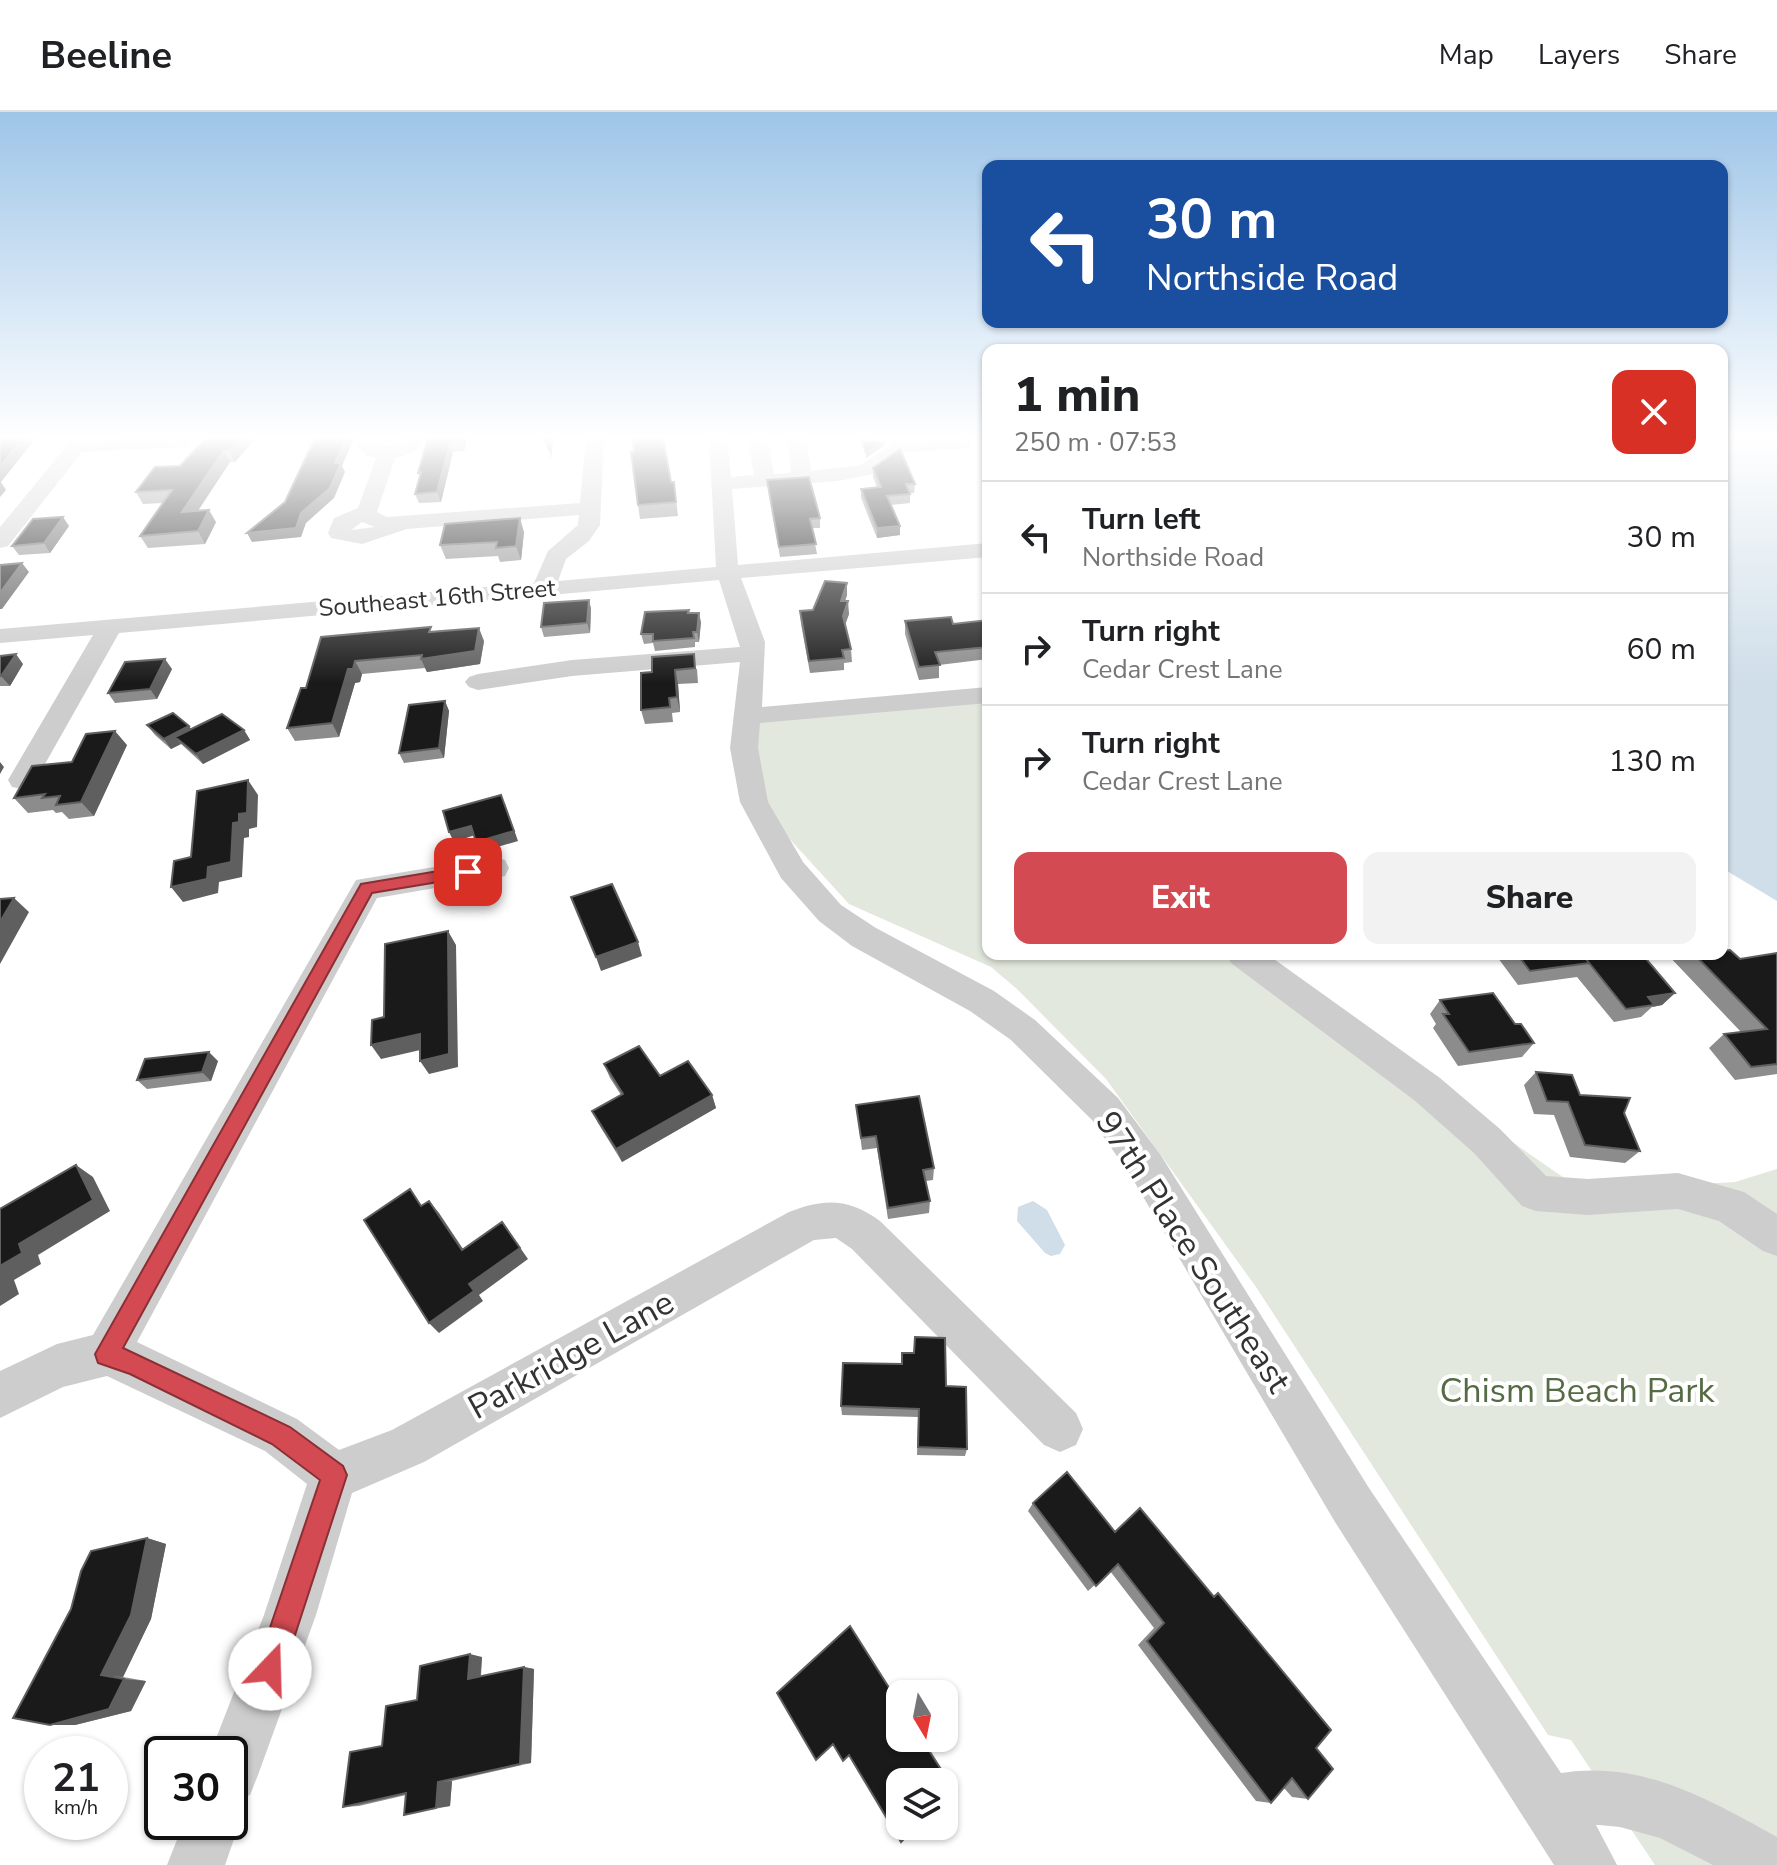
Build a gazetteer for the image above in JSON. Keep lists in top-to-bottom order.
{
  "streets": {
    "street": ["Southeast 16th Street", "97th Place Southeast", "Parkridge Lane"]
  },
  "crossings": [
    ["Southeast 16th Street", "97th Place Southeast"]
  ],
  "parks": ["Chism Beach Park"],
  "north": "bottom",
  "page": {
    "header": "Beeline",
    "nav": ["Map", "Layers", "Share"],
    "turn": ["30 m", "Northside Road"],
    "heading": ["1 min", "250 m · 07:53"],
    "list": [
      {
        "name": "Turn left",
        "note": "Northside Road",
        "value": "30 m"
      },
      {
        "name": "Turn right",
        "note": "Cedar Crest Lane",
        "value": "60 m"
      },
      {
        "name": "Turn right",
        "note": "Cedar Crest Lane",
        "value": "130 m"
      }
    ],
    "buttons": ["Exit", "Share"],
    "speed": "21 km/h",
    "limit": "30"
  }
}
